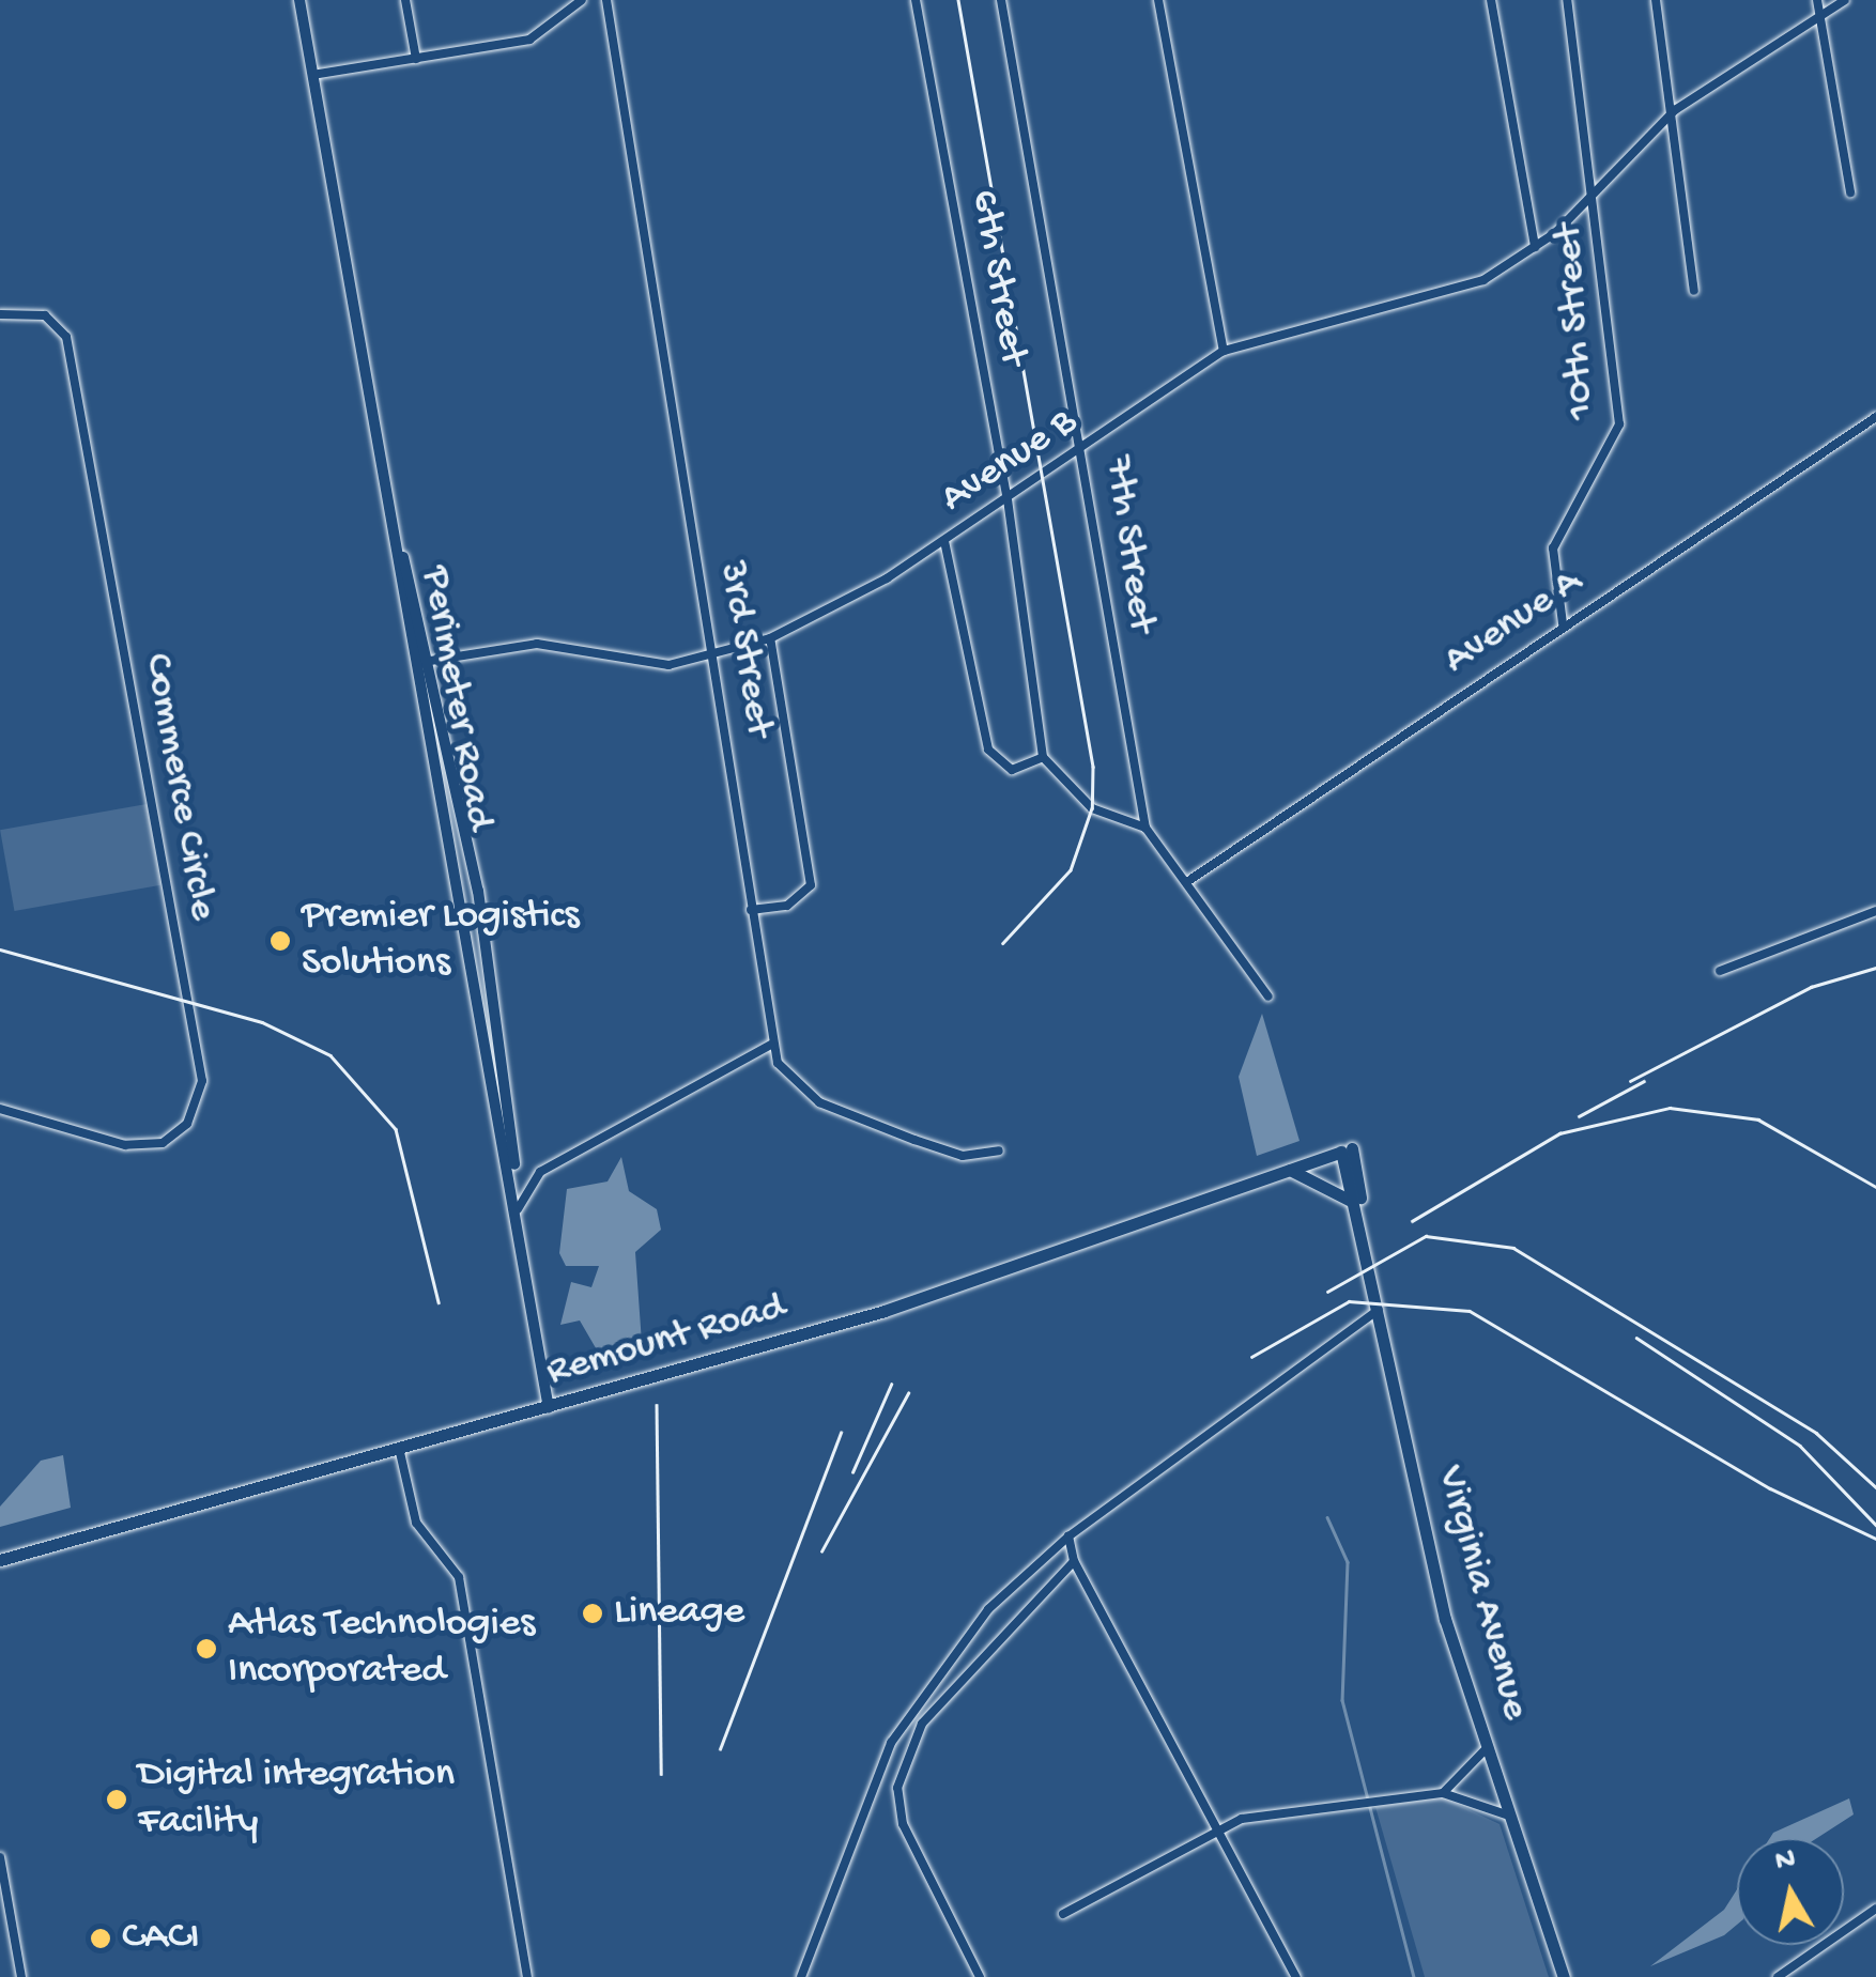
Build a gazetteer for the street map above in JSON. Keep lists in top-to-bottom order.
{
  "streets": {
    "main road": ["Remount Road", "Virginia Avenue"],
    "street": [
      "6th Street",
      "10th Street",
      "Avenue B",
      "7th Street",
      "Avenue A",
      "3rd Street",
      "Perimeter Road",
      "Commerce Circle"
    ]
  },
  "crossings": [
    ["6th Street", "Avenue B"],
    ["10th Street", "Avenue B"],
    ["10th Street", "Avenue A"],
    ["Avenue B", "7th Street"],
    ["Avenue B", "3rd Street"],
    ["Avenue B", "Perimeter Road"],
    ["Perimeter Road", "Remount Road"],
    ["Remount Road", "Virginia Avenue"]
  ],
  "places": [
    "Premier Logistics Solutions",
    "Lineage",
    "Atlas Technologies Incorporated",
    "Digital integration Facility",
    "CACI"
  ],
  "north": "top"
}
